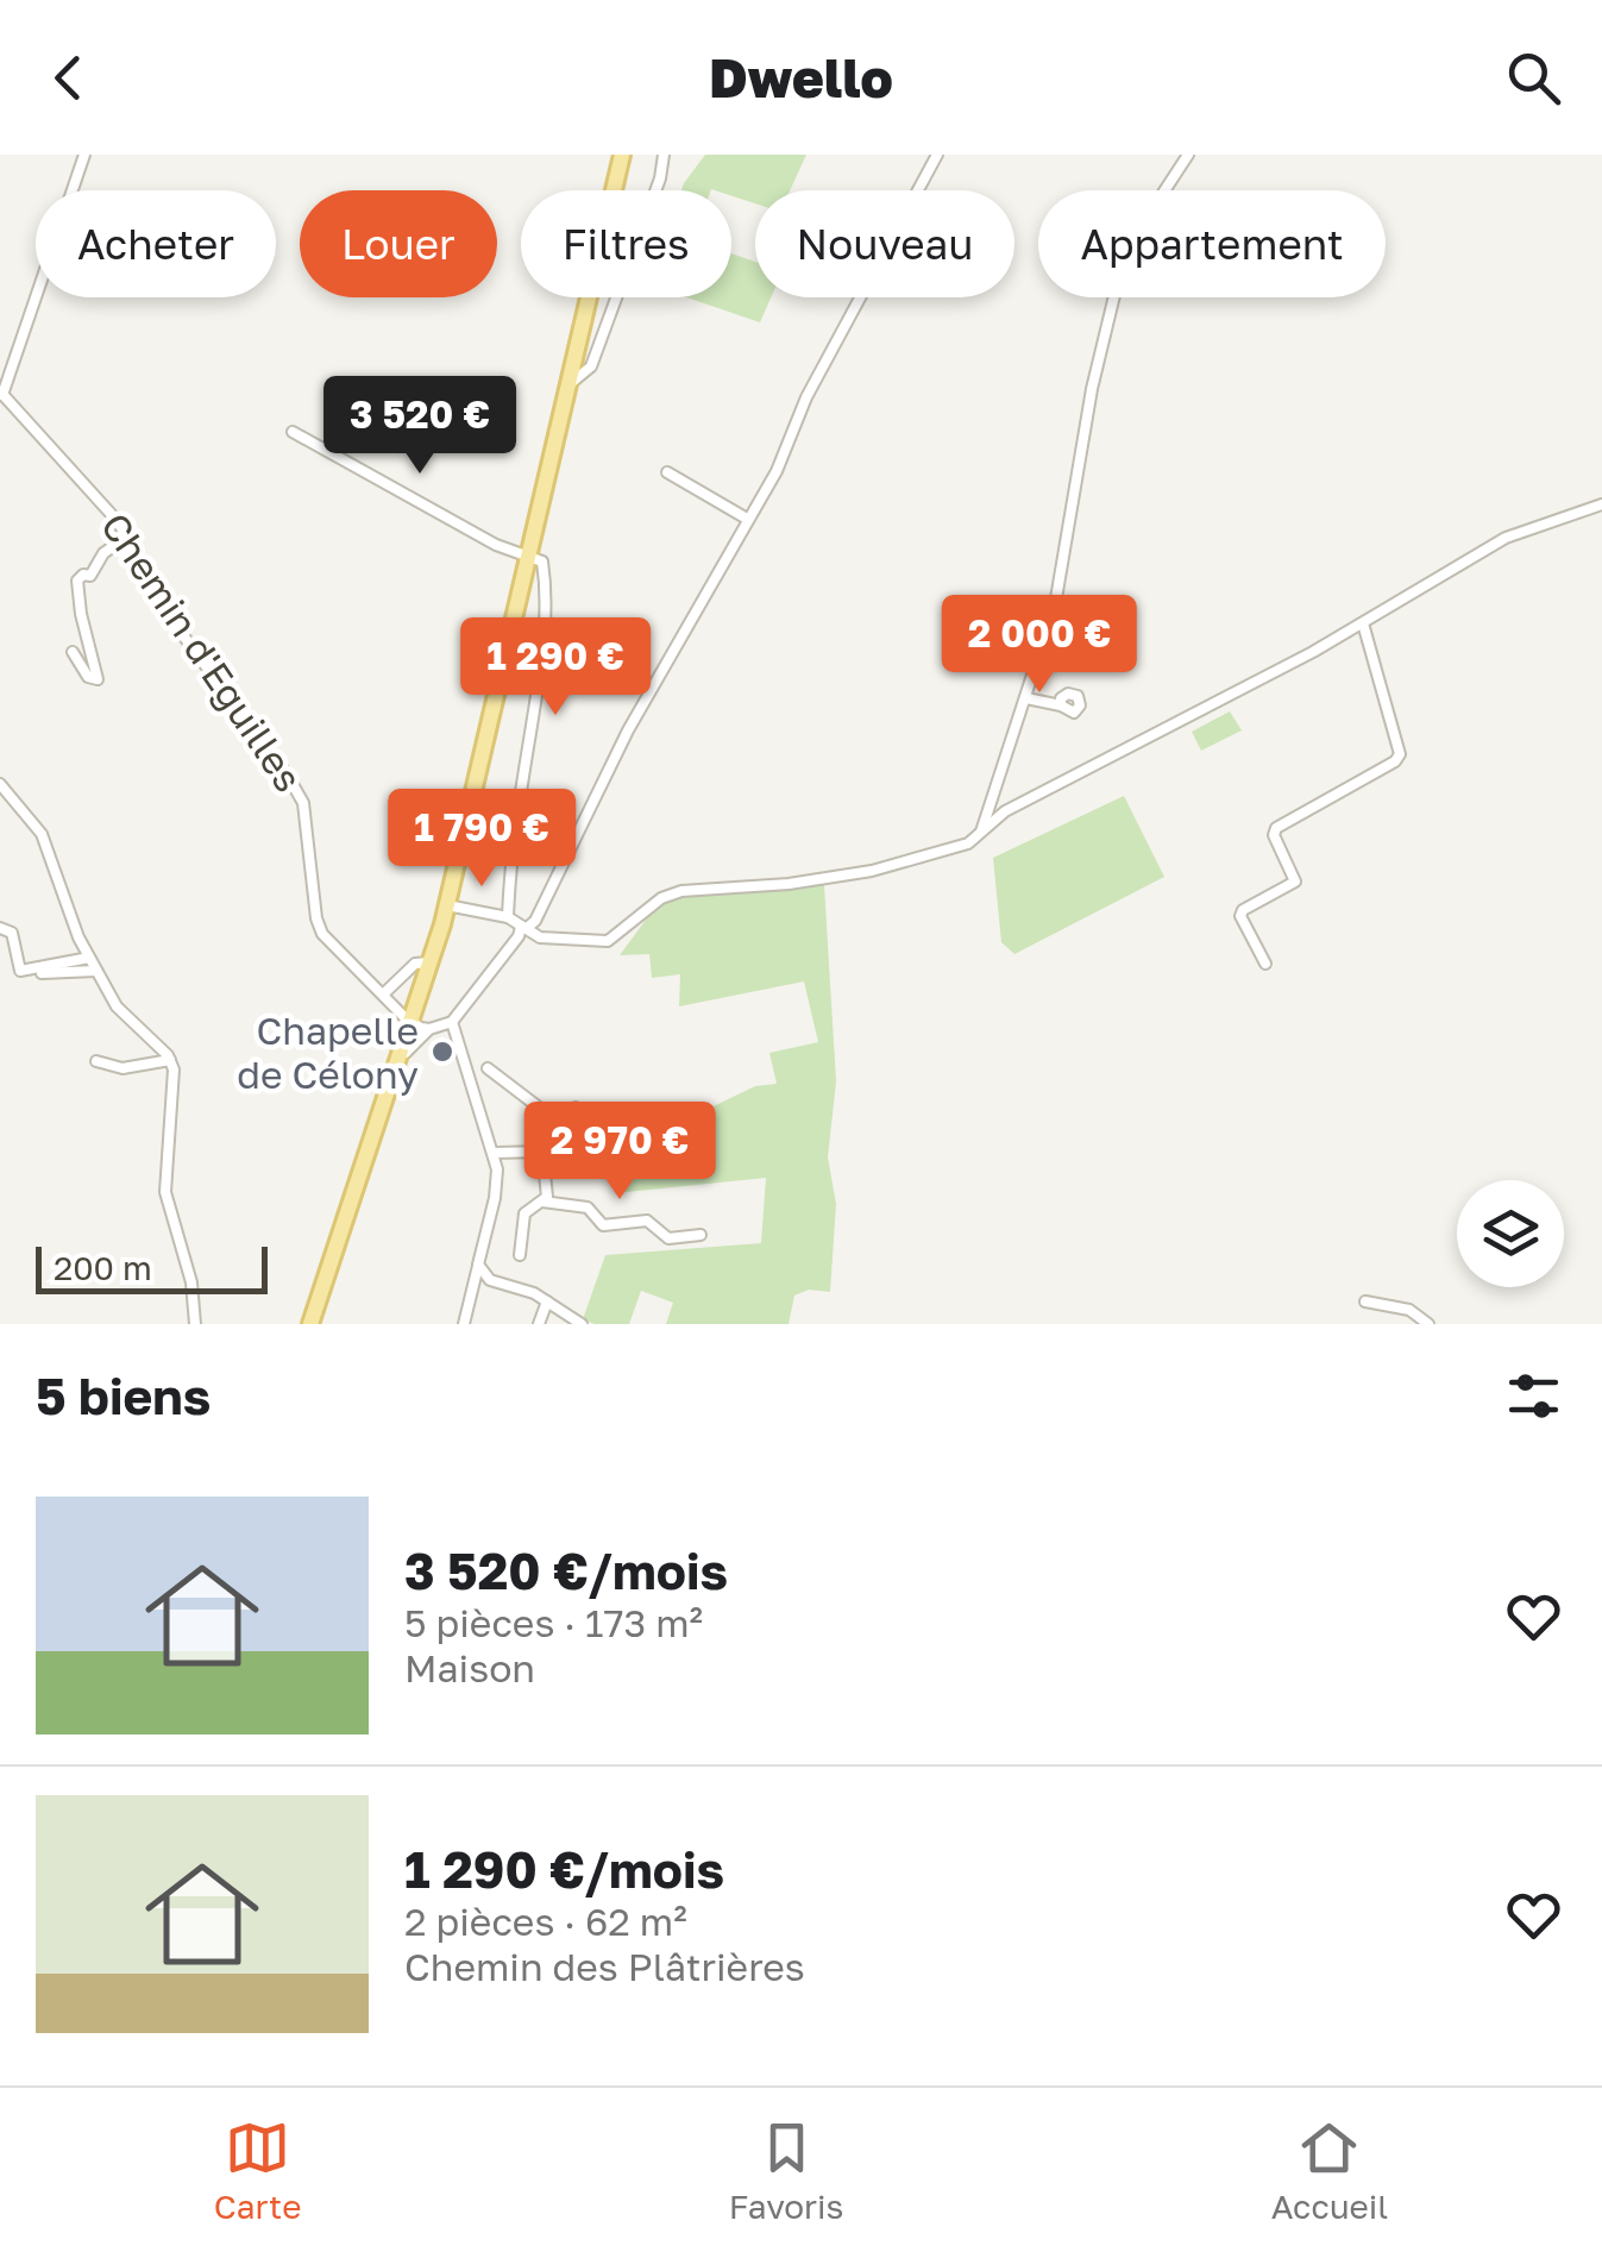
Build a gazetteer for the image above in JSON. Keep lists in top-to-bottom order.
{
  "streets": {
    "street": ["Chemin d'Eguilles"]
  },
  "places": ["Chapelle de Célony"],
  "scale_bar": "200 m",
  "page": {
    "header": "Dwello",
    "chip": [
      "Acheter",
      "Louer",
      "Filtres",
      "Nouveau",
      "Appartement"
    ],
    "price": [
      "3 520 €",
      "2 000 €",
      "1 290 €",
      "1 790 €",
      "2 970 €"
    ],
    "scale": "200 m",
    "heading": "5 biens",
    "list": [
      {
        "name": "3 520 €/mois",
        "note": "5 pièces · 173 m² · Maison"
      },
      {
        "name": "1 290 €/mois",
        "note": "2 pièces · 62 m² · Chemin des Plâtrières"
      }
    ],
    "tabs": ["Carte", "Favoris", "Accueil"]
  }
}
